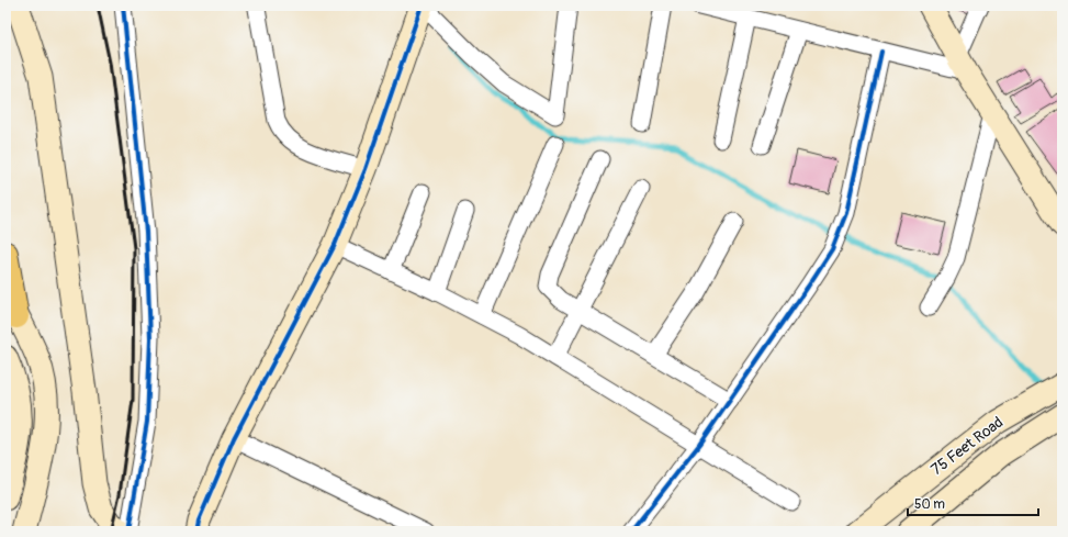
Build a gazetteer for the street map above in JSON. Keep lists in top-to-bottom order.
{
  "streets": {
    "street": ["75 Feet Road"]
  },
  "scale_bar": "50 m"
}
